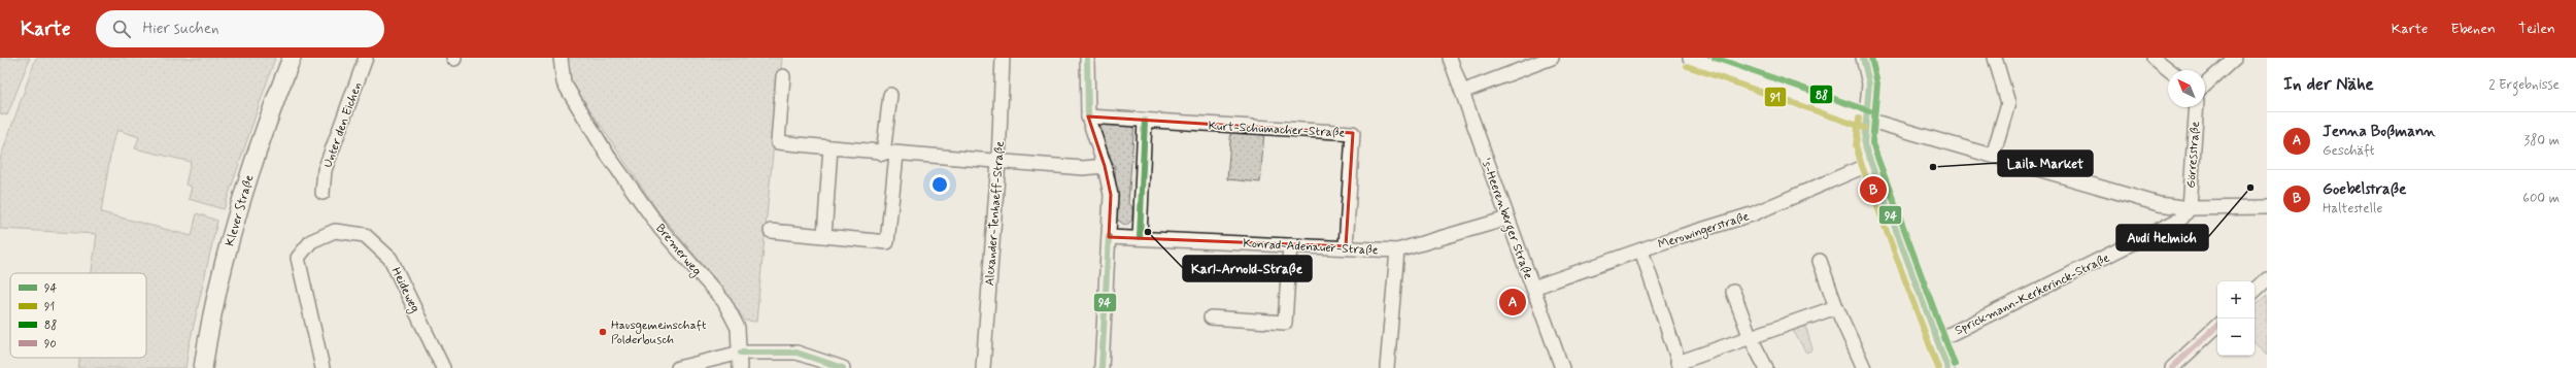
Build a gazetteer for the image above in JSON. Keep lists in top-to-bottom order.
{
  "streets": {
    "main road": ["Klever Straße"],
    "street": [
      "Unter den Eichen",
      "Kurt-Schumacher-Straße",
      "Görresstraße",
      "Alexander-Tenhaeff-Straße",
      "'s-Heerenberger Straße",
      "Merowingerstraße",
      "Konrad-Adenauer-Straße",
      "Bremerweg",
      "Heideweg",
      "Sprickmann-Kerkerinck-Straße"
    ]
  },
  "crossings": [
    ["Kurt-Schumacher-Straße", "Konrad-Adenauer-Straße"],
    ["Görresstraße", "Sprickmann-Kerkerinck-Straße"],
    ["'s-Heerenberger Straße", "Merowingerstraße"],
    ["'s-Heerenberger Straße", "Konrad-Adenauer-Straße"]
  ],
  "places": [
    "Laila Market",
    "Audi Helmich",
    "Karl-Arnold-Straße",
    "Hausgemeinschaft Polderbusch"
  ],
  "lines": [
    "transit line 94",
    "transit line 88",
    "transit line 91",
    "transit line 90"
  ],
  "legend": [
    "94",
    "91",
    "88",
    "90"
  ],
  "north": "top left",
  "page": {
    "header": "Karte",
    "search": "Hier suchen",
    "nav": ["Karte", "Ebenen", "Teilen"],
    "heading": ["In der Nähe", "2 Ergebnisse"],
    "list": [
      {
        "mark": "A",
        "name": "Jenna Boßmann",
        "note": "Geschäft",
        "value": "380 m"
      },
      {
        "mark": "B",
        "name": "Goebelstraße",
        "note": "Haltestelle",
        "value": "600 m"
      }
    ],
    "pins": ["B", "A"],
    "map_buttons": ["+", "−"]
  }
}
